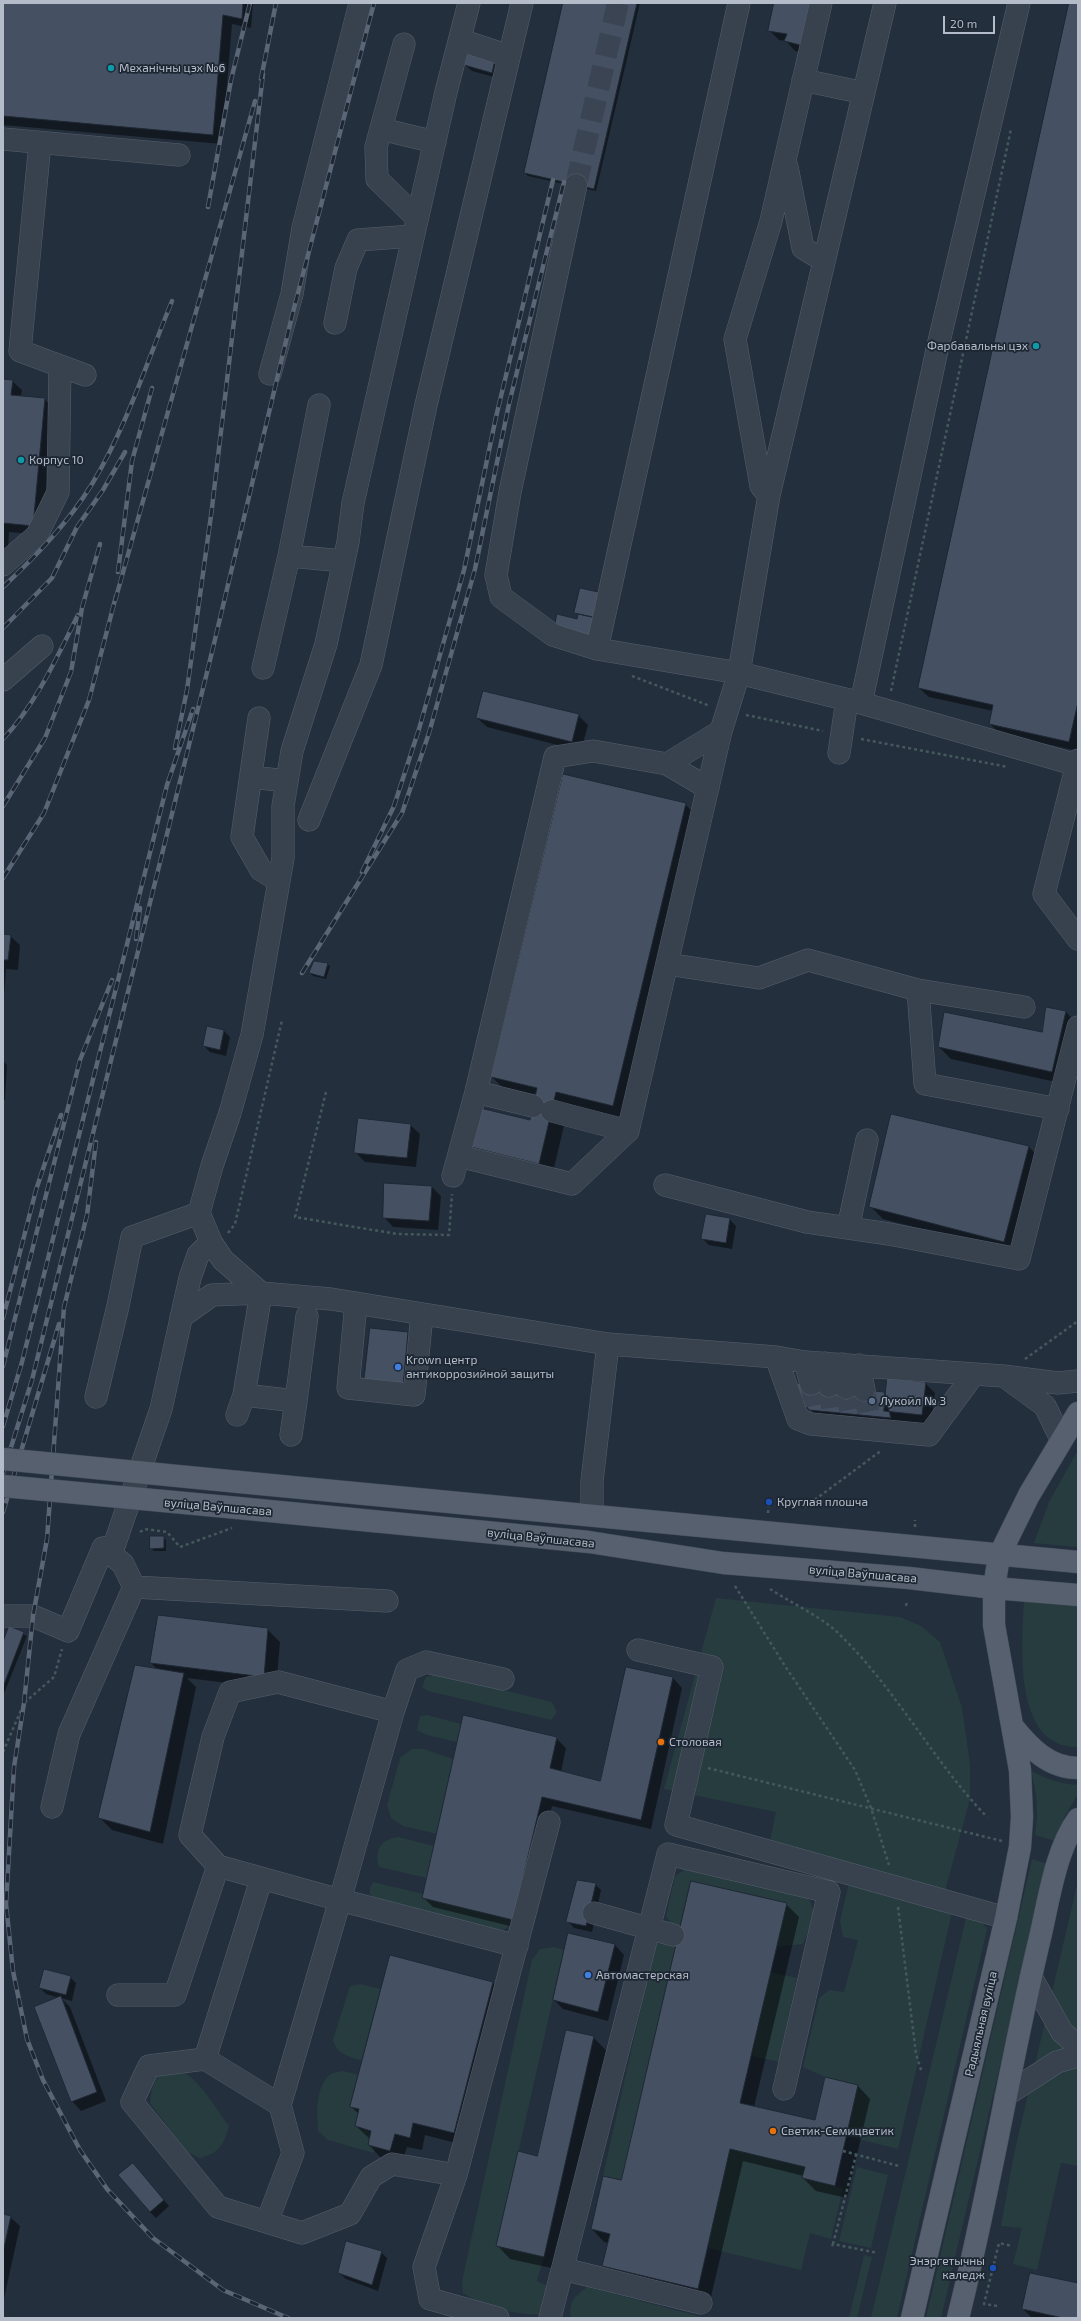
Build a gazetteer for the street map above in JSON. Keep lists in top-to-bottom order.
{
  "streets": {
    "main road": ["вуліца Ваўпшасава", "Радыяльная вуліца"]
  },
  "crossings": [
    ["вуліца Ваўпшасава", "Радыяльная вуліца"]
  ],
  "places": [
    "Механічны цэх №6",
    "Фарбавальны цэх",
    "Корпус 10",
    "Krown центр антикоррозийной защиты",
    "Лукойл № 3",
    "Круглая плошча",
    "Столовая",
    "Автомастерская",
    "Светик-Семицветик",
    "Энэргетычны каледж"
  ],
  "scale_bar": "20 m"
}
